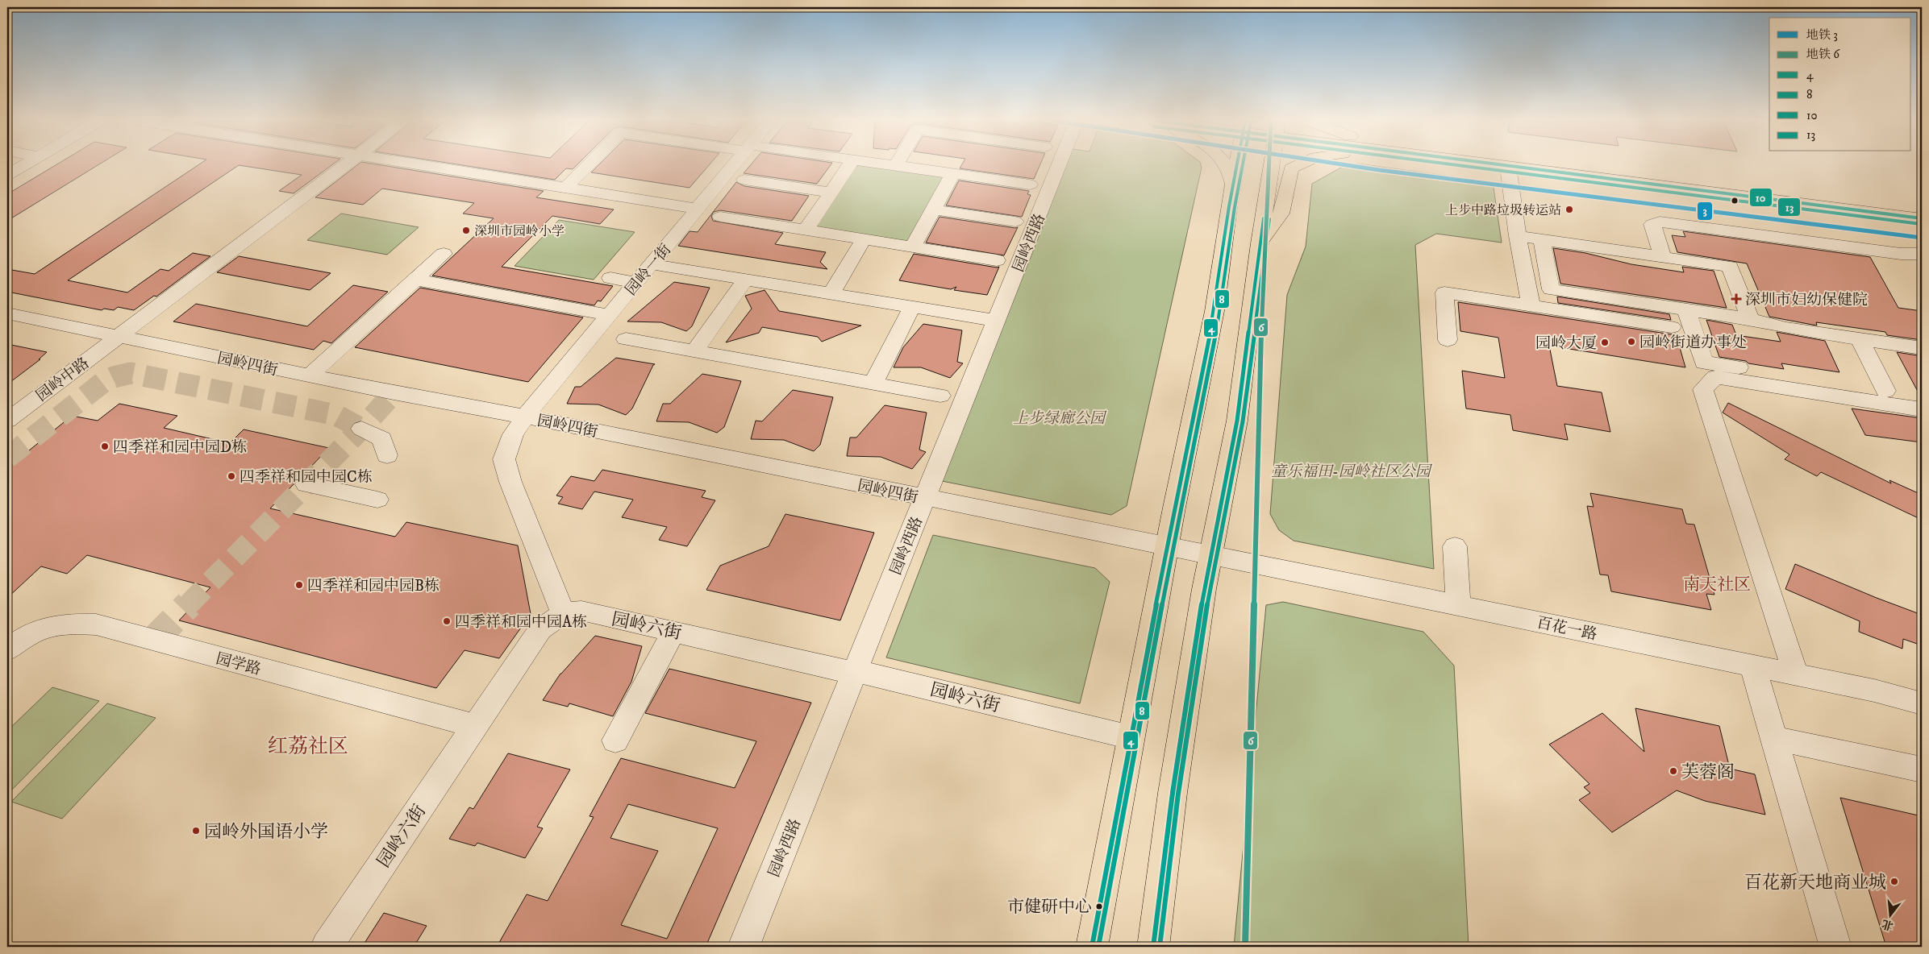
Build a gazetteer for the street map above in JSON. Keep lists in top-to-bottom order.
{
  "streets": {
    "street": [
      "园岭西路",
      "园岭一街",
      "园岭四街",
      "园岭中路",
      "园岭六街",
      "百花一路",
      "园学路"
    ]
  },
  "crossings": [
    ["园岭西路", "园岭四街"],
    ["园岭西路", "园岭六街"],
    ["园岭一街", "园岭四街"],
    ["园岭一街", "园岭六街"],
    ["园岭四街", "园岭中路"],
    ["园岭四街", "百花一路"],
    ["园岭六街", "园学路"]
  ],
  "districts": ["南天社区", "红荔社区"],
  "parks": ["上步绿廊公园", "童乐福田-园岭社区公园"],
  "places": {
    "other": [
      "上步中路垃圾转运站",
      "深圳市园岭小学",
      "园岭街道办事处",
      "园岭大厦",
      "四季祥和园中园D栋",
      "四季祥和园中园C栋",
      "四季祥和园中园B栋",
      "四季祥和园中园A栋",
      "芙蓉阁",
      "园岭外国语小学",
      "百花新天地商业城",
      "市健研中心"
    ],
    "health": ["深圳市妇幼保健院"]
  },
  "lines": [
    "metro line 3",
    "metro line 6",
    "transit line 4",
    "transit line 8",
    "transit line 10",
    "transit line 13"
  ],
  "legend": [
    "地铁 3",
    "地铁 6",
    "4",
    "8",
    "10",
    "13"
  ],
  "north": "bottom"
}
